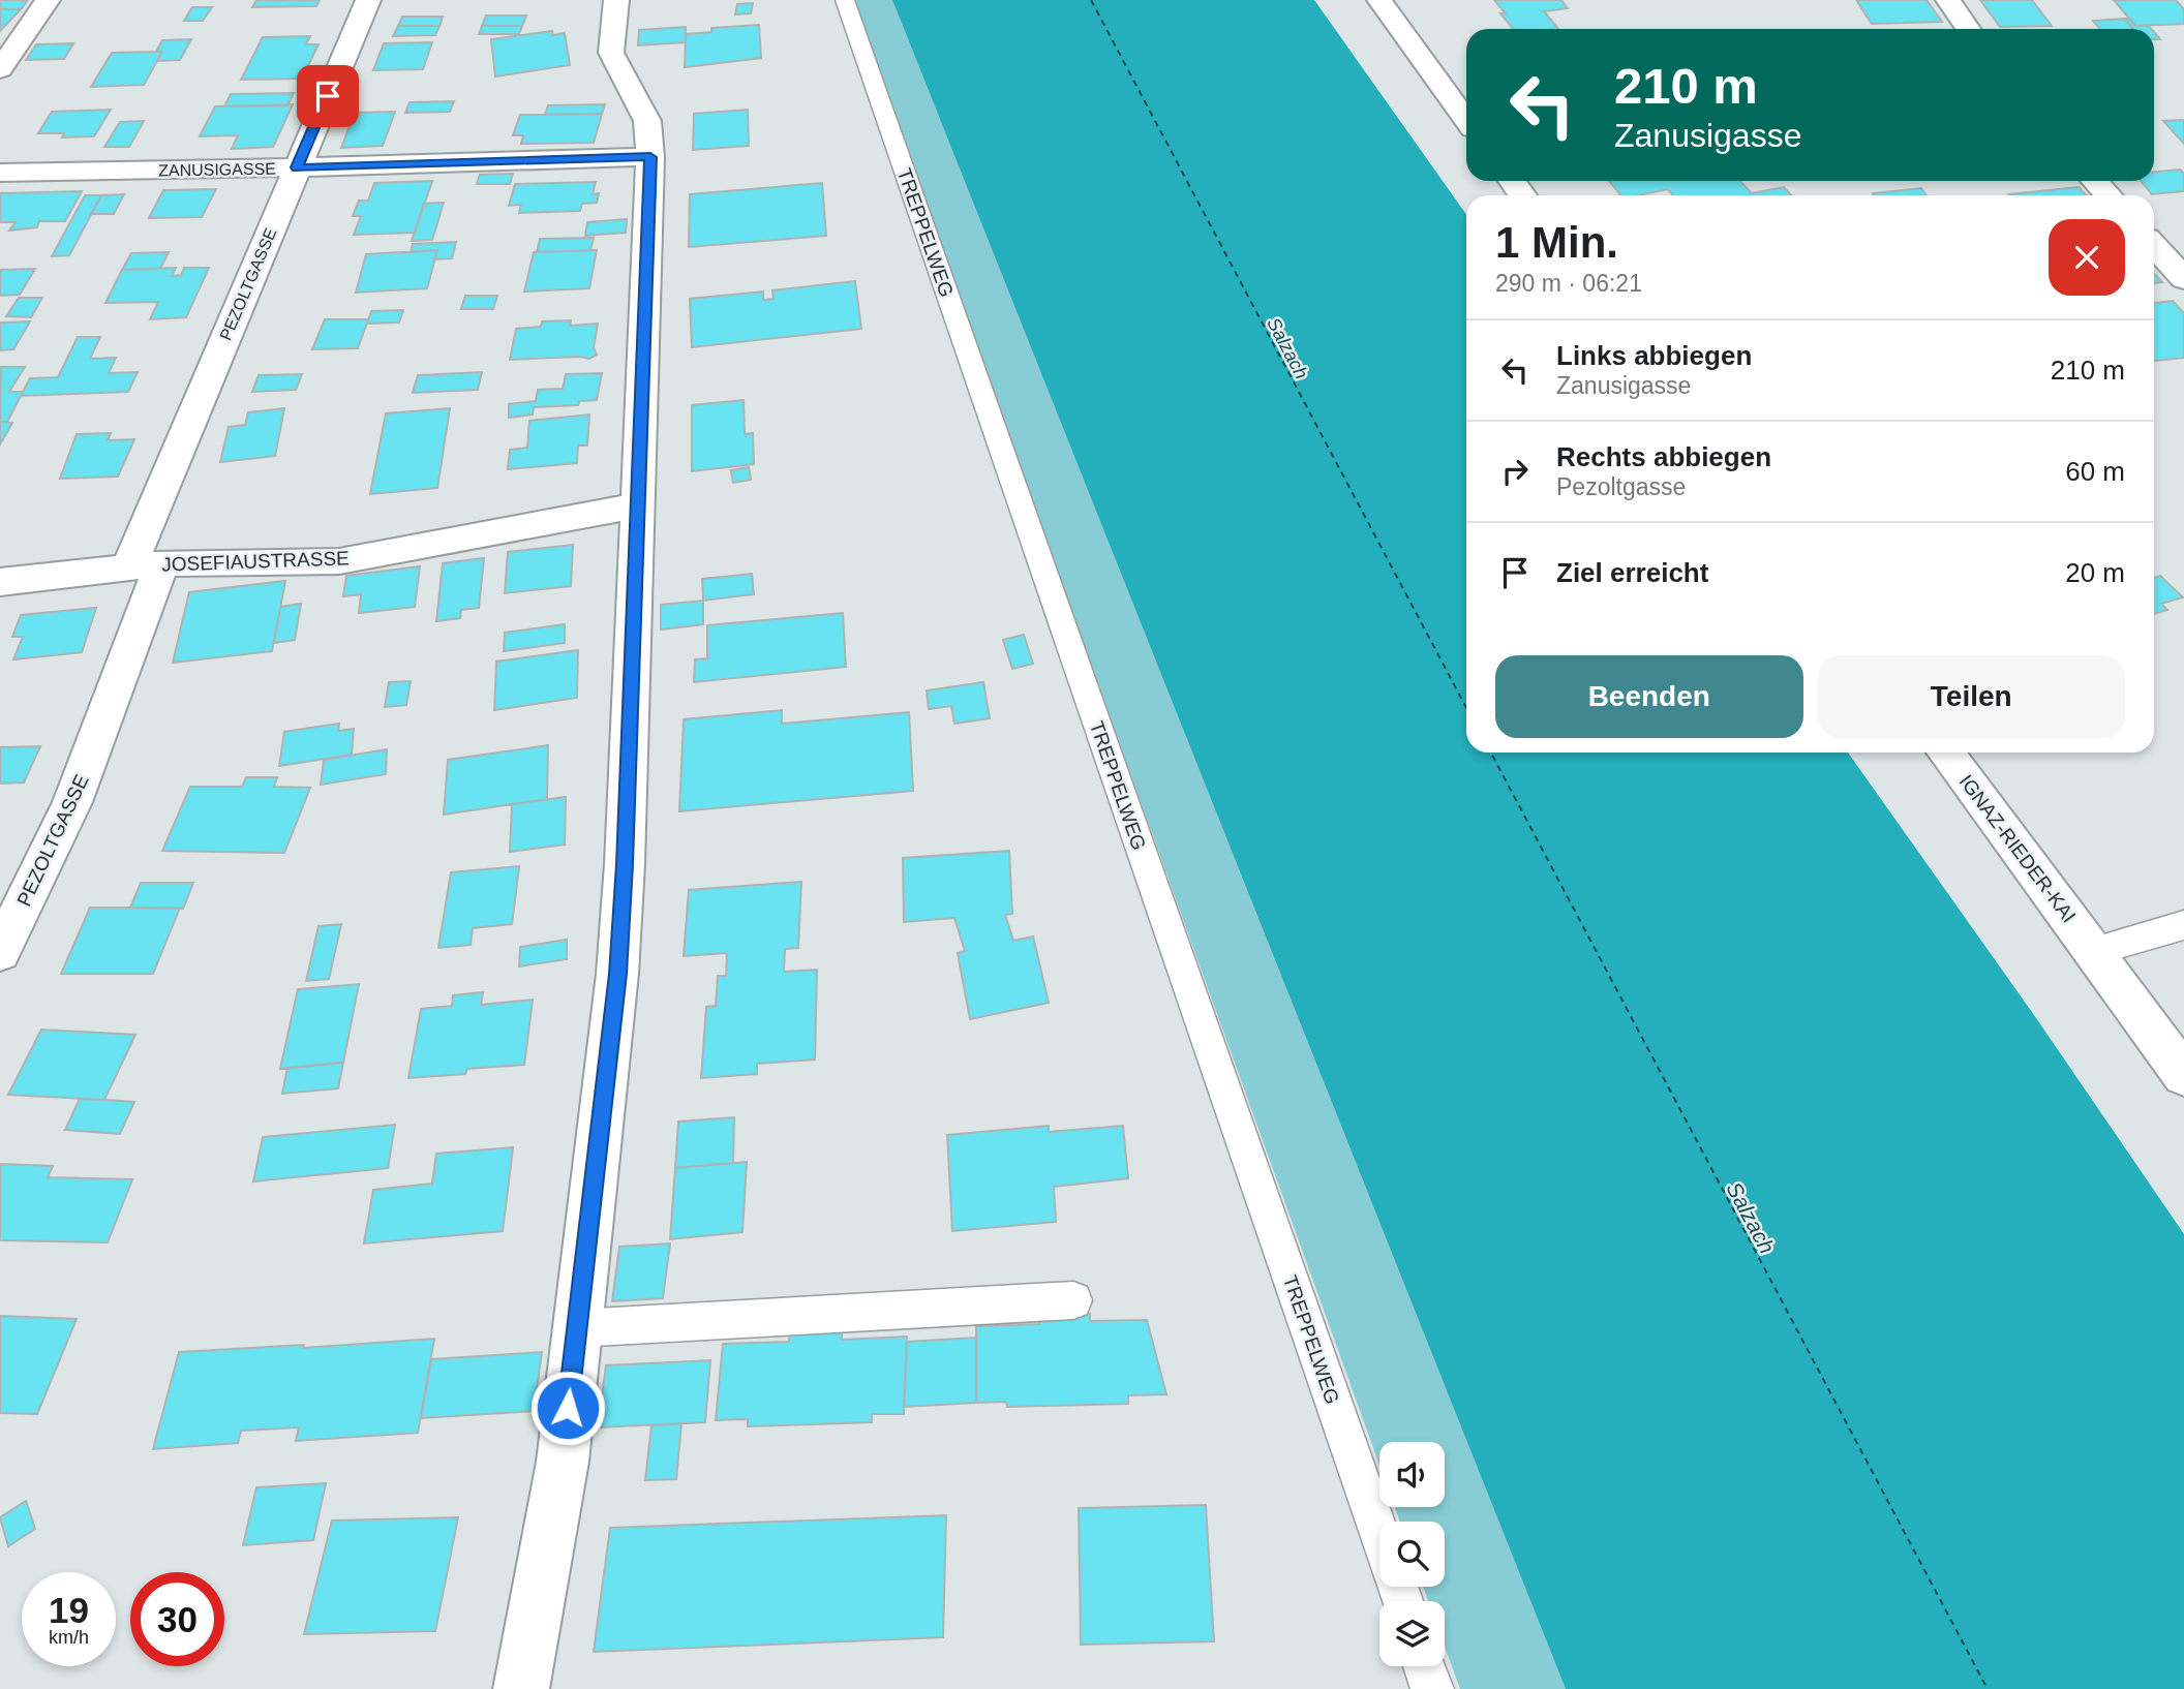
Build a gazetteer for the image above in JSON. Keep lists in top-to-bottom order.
{
  "streets": {
    "street": [
      "ZANUSIGASSE",
      "PEZOLTGASSE",
      "JOSEFIAUSTRASSE",
      "IGNAZ-RIEDER-KAI"
    ],
    "lane": ["TREPPELWEG"]
  },
  "crossings": [
    ["ZANUSIGASSE", "PEZOLTGASSE"],
    ["PEZOLTGASSE", "JOSEFIAUSTRASSE"]
  ],
  "water": ["Salzach"],
  "page": {
    "turn": ["210 m", "Zanusigasse"],
    "heading": ["1 Min.", "290 m · 06:21"],
    "list": [
      {
        "name": "Links abbiegen",
        "note": "Zanusigasse",
        "value": "210 m"
      },
      {
        "name": "Rechts abbiegen",
        "note": "Pezoltgasse",
        "value": "60 m"
      },
      {
        "name": "Ziel erreicht",
        "value": "20 m"
      }
    ],
    "buttons": ["Beenden", "Teilen"],
    "speed": "19 km/h",
    "limit": "30"
  }
}
